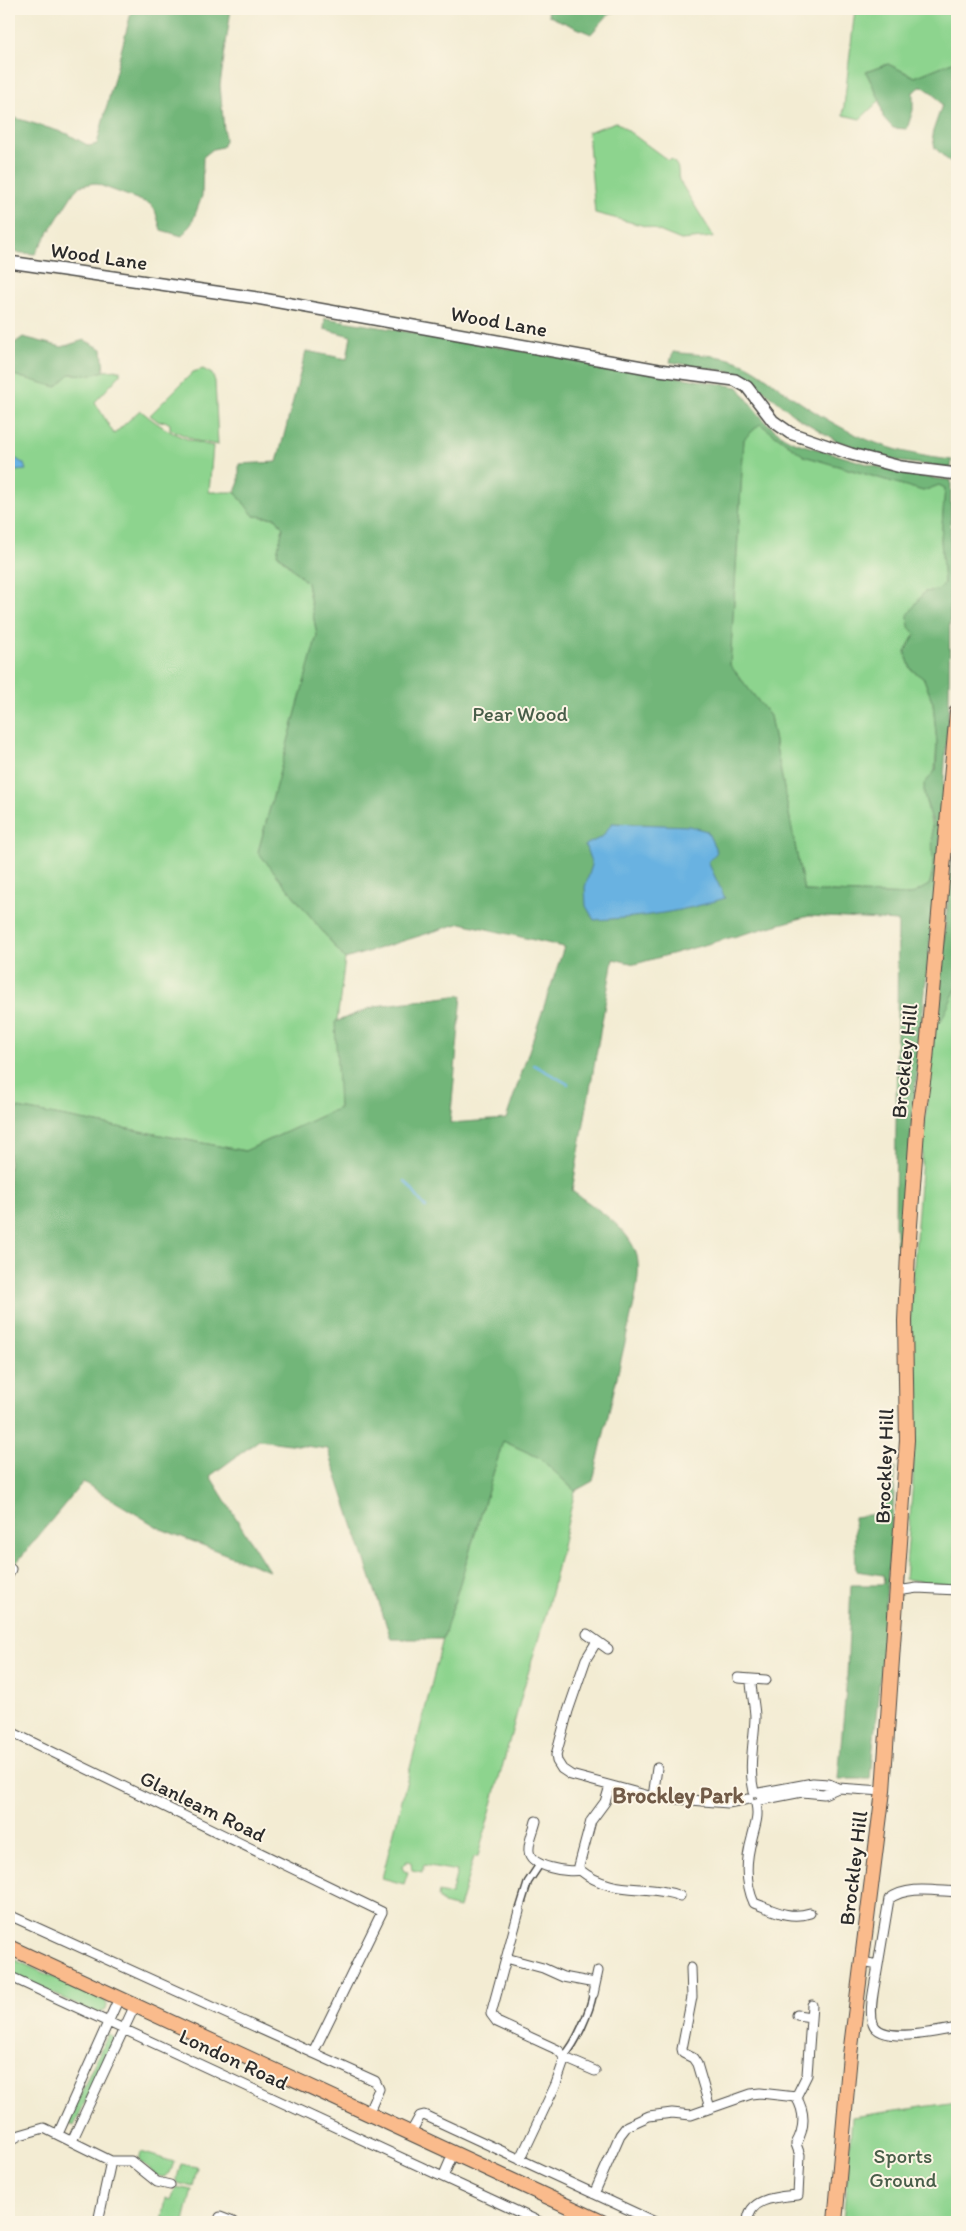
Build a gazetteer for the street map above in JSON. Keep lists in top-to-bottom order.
{
  "streets": {
    "main road": ["Brockley Hill", "London Road"],
    "street": ["Wood Lane", "Glanleam Road"]
  },
  "crossings": [
    ["Glanleam Road", "London Road"]
  ],
  "districts": ["Brockley Park"],
  "parks": ["Pear Wood", "Sports Ground"]
}
